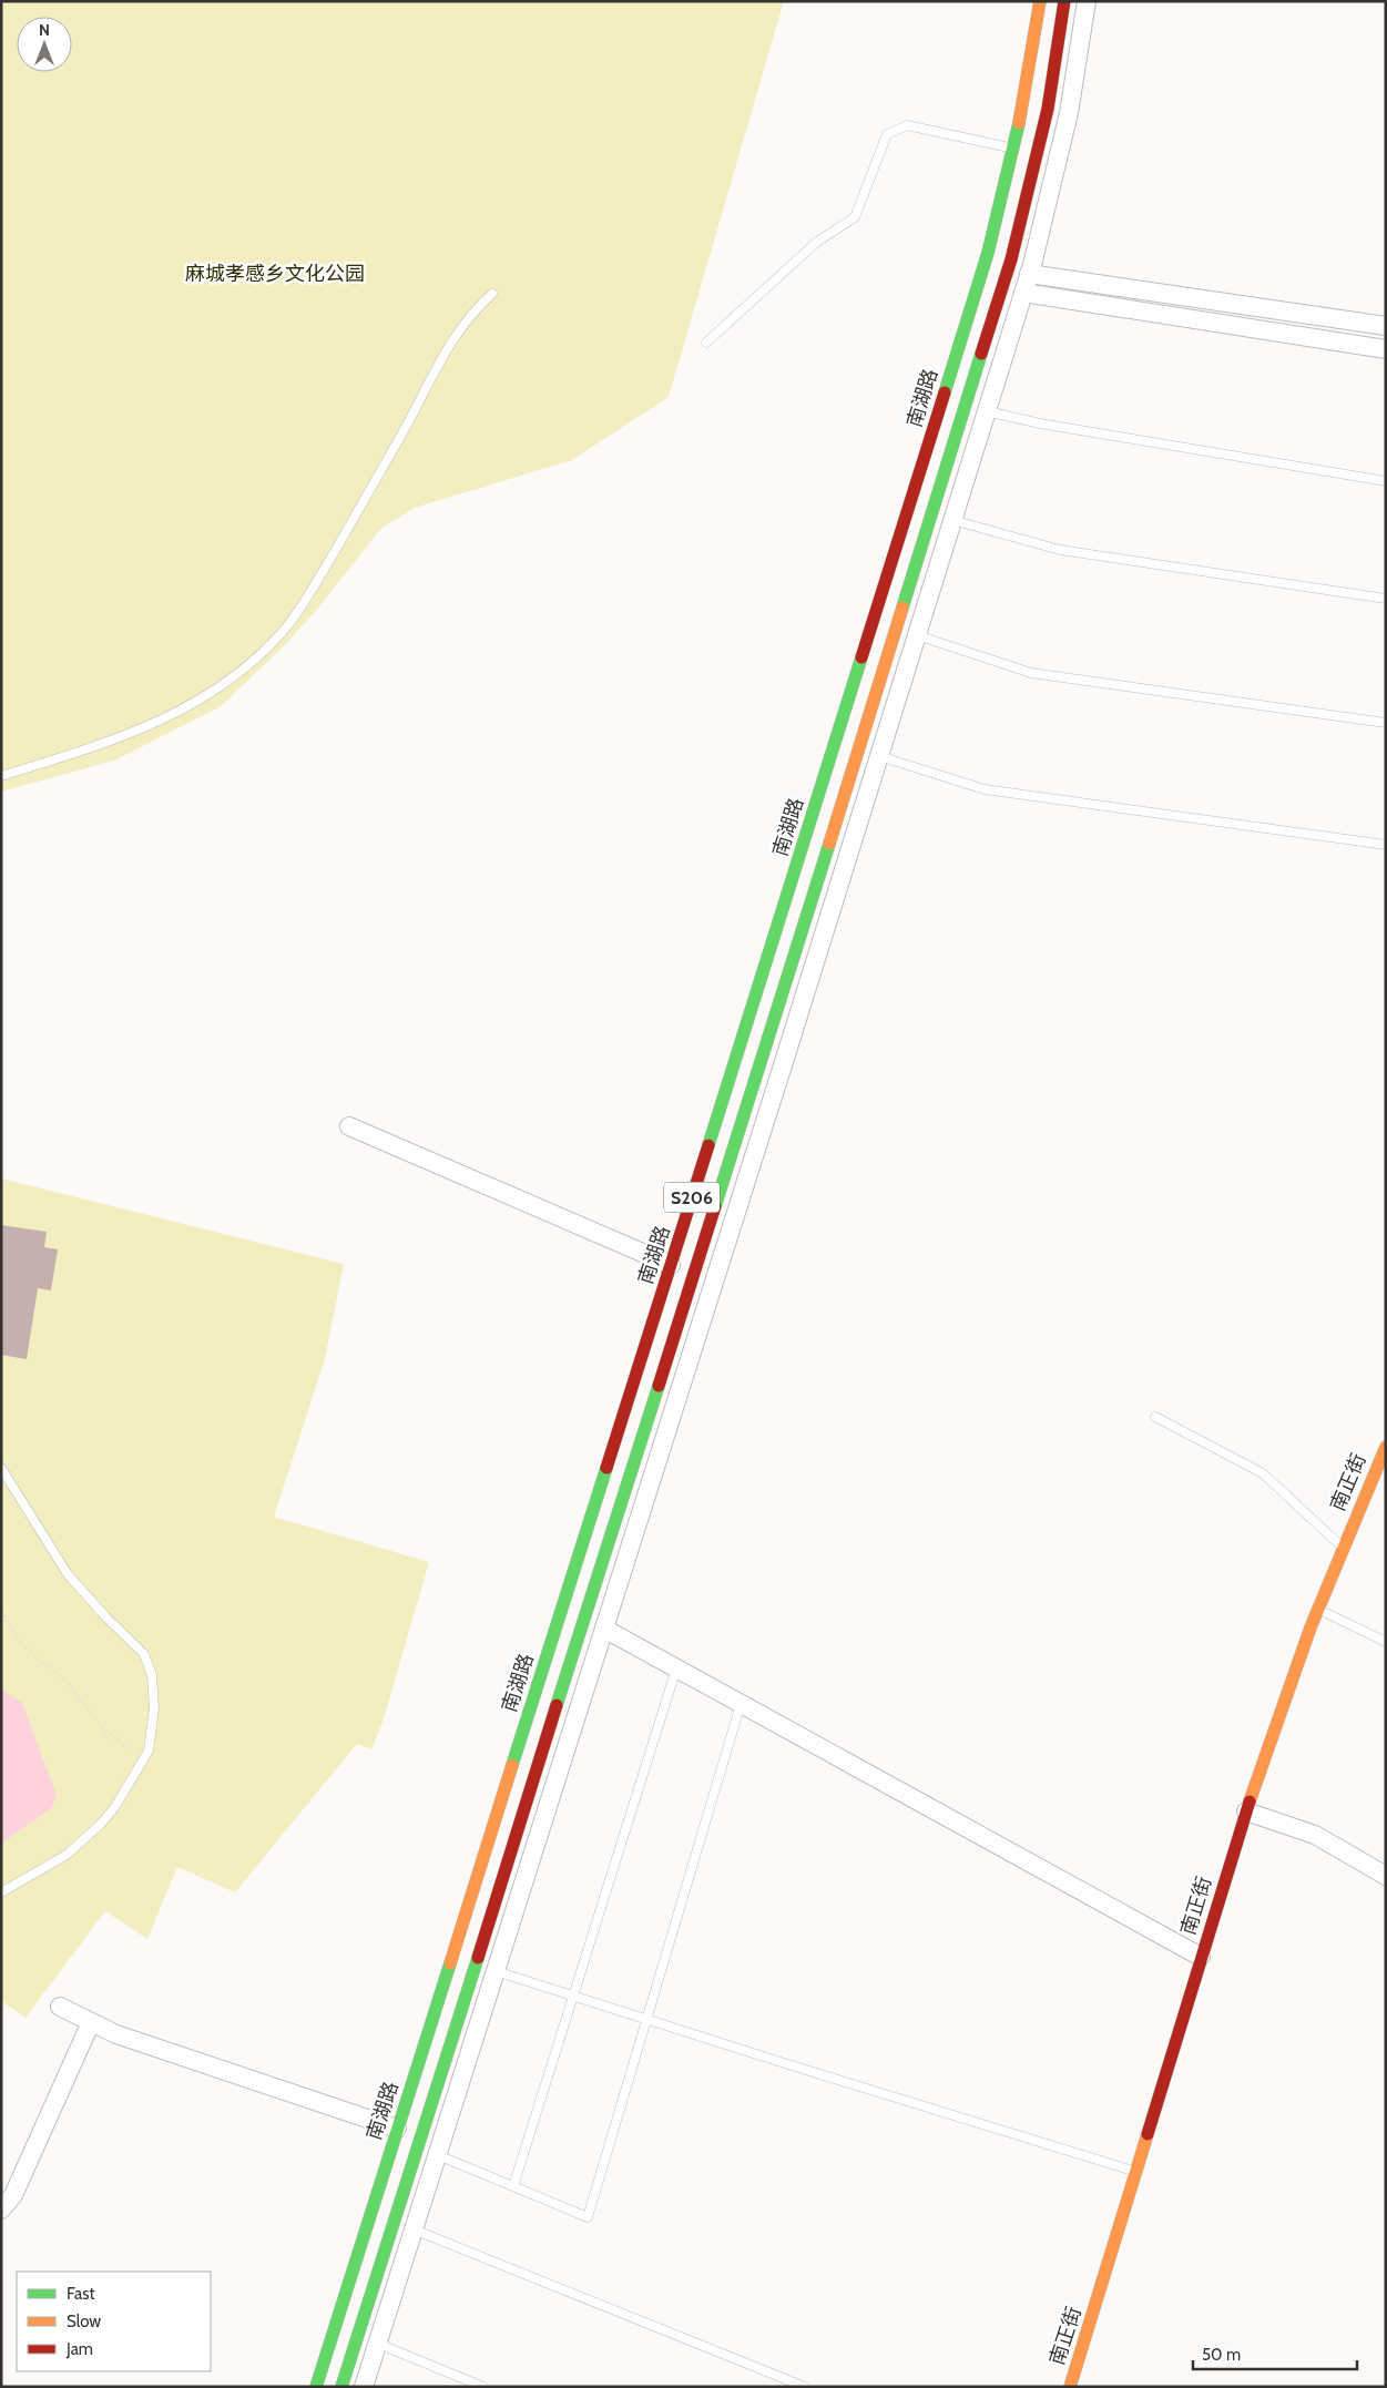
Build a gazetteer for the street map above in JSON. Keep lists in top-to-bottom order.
{
  "streets": {
    "main road": ["南湖路", "S206", "南正街"]
  },
  "parks": ["麻城孝感乡文化公园"],
  "legend": ["Fast", "Slow", "Jam"],
  "scale_bar": "50 m",
  "north": "top"
}
